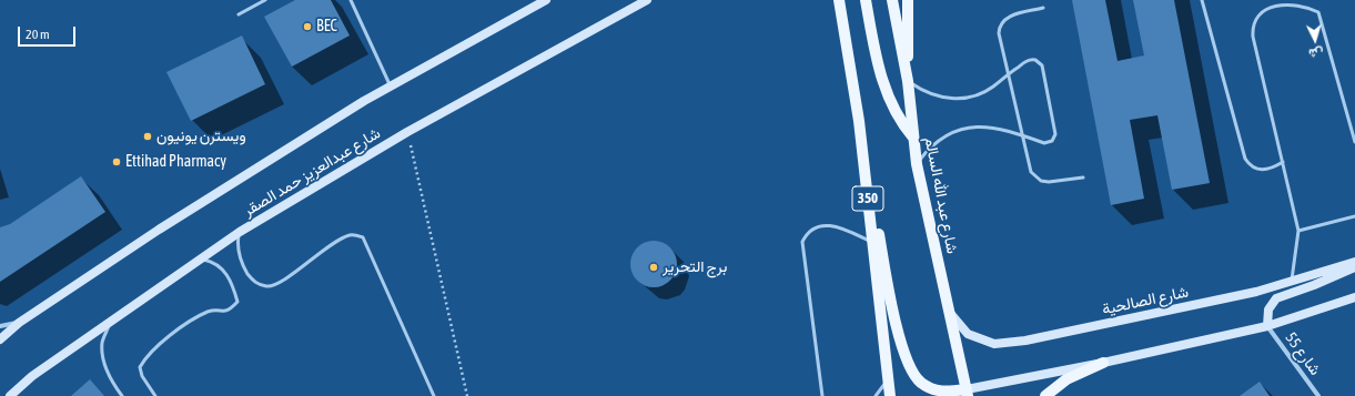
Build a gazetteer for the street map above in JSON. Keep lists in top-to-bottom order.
{
  "streets": {
    "main road": [
      "شارع عبدالعزيز حمد الصقر",
      "شارع عبد الله السالم",
      "350",
      "شارع الصالحية"
    ],
    "street": ["شارع 55"]
  },
  "crossings": [
    ["شارع عبد الله السالم", "شارع الصالحية"]
  ],
  "places": [
    "BEC",
    "ويسترن يونيون",
    "Ettihad Pharmacy",
    "برج التحرير"
  ],
  "scale_bar": "20 m",
  "north": "bottom"
}
